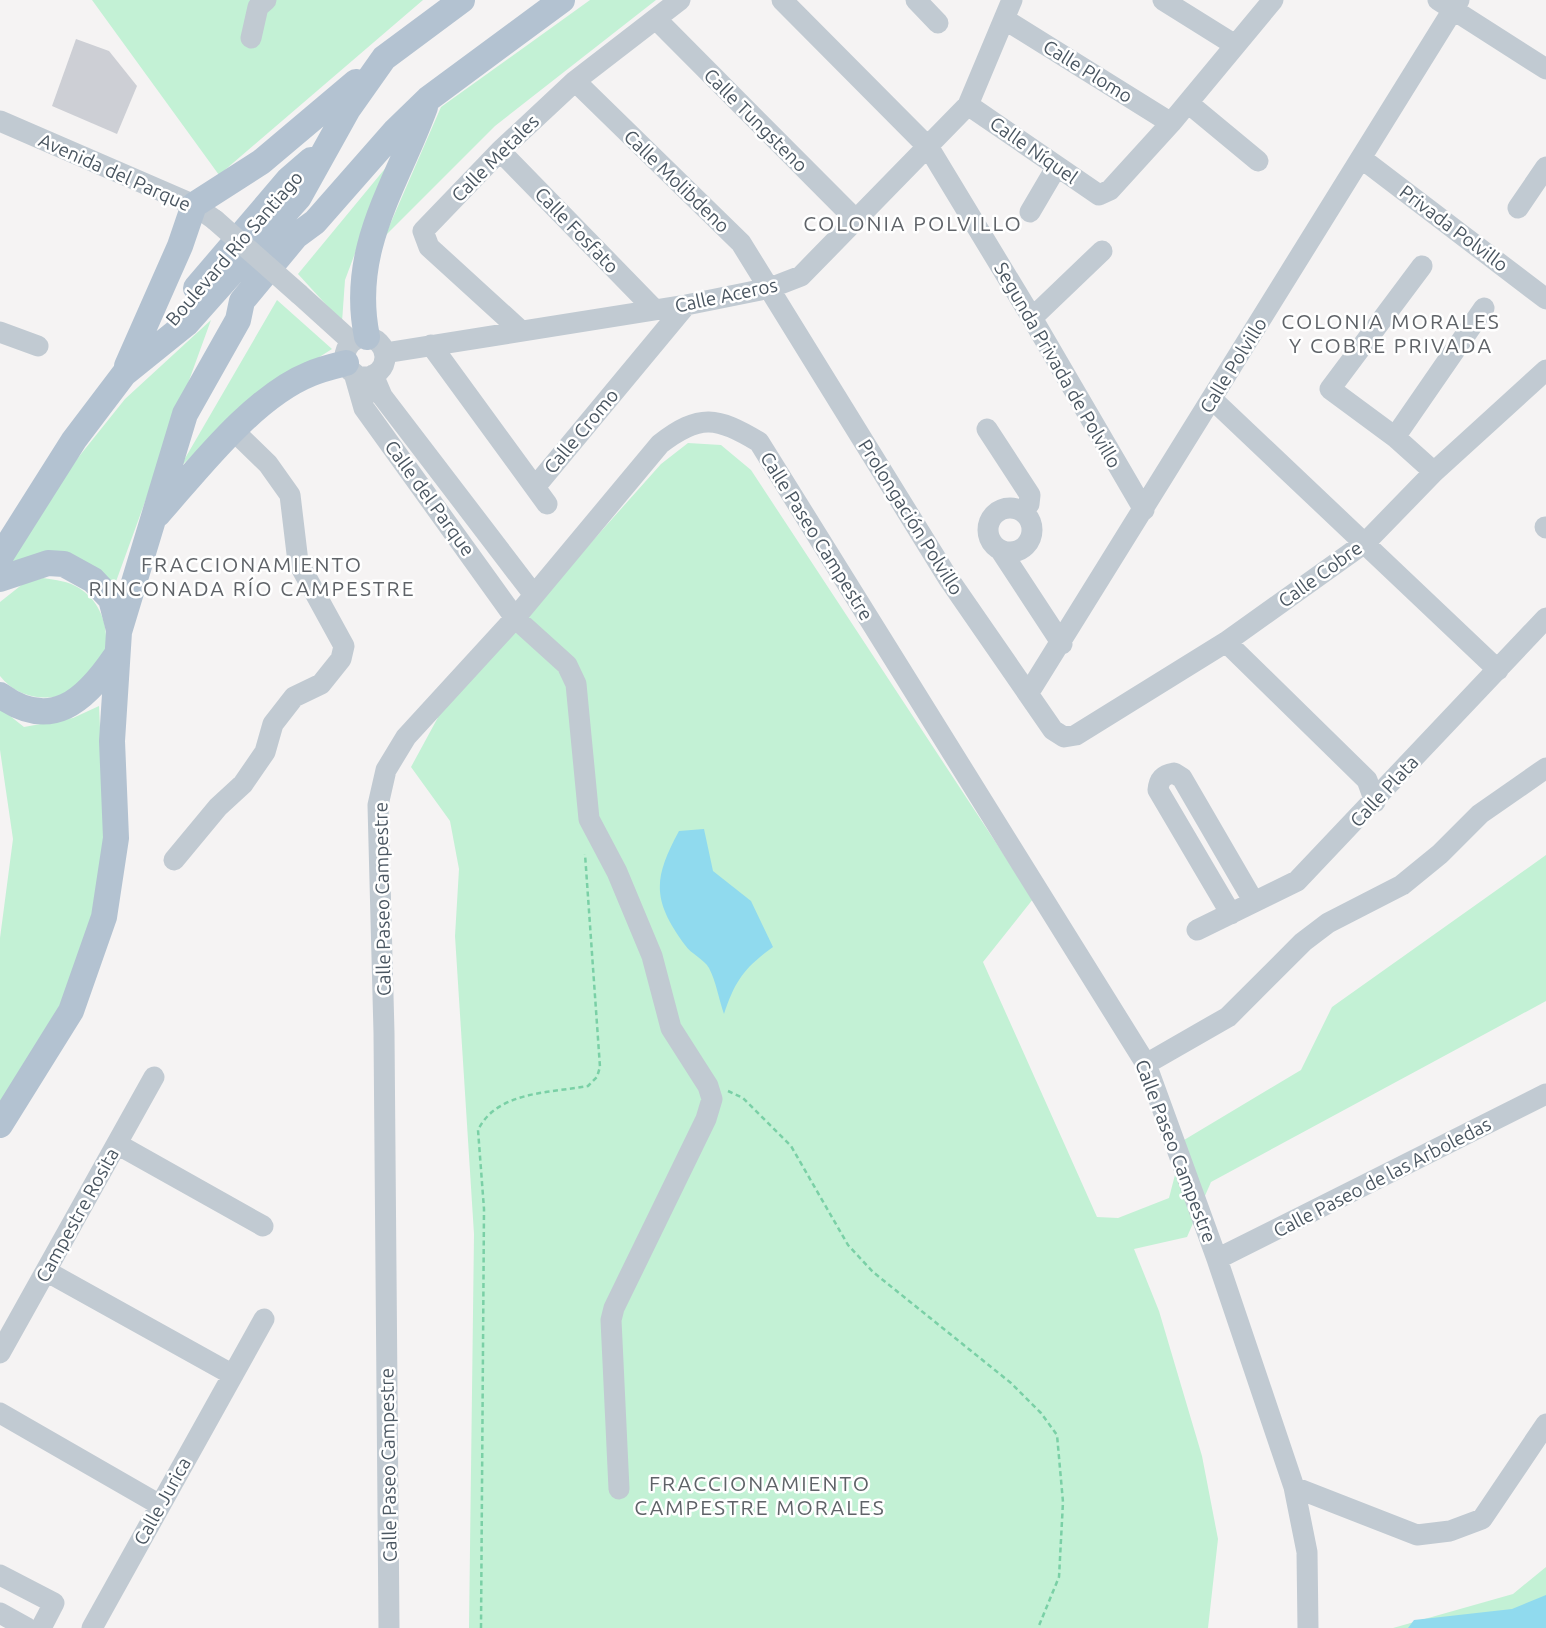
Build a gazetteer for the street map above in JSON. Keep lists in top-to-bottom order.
{
  "streets": {
    "main road": ["Boulevard Río Santiago"],
    "street": [
      "Calle Plomo",
      "Calle Tungsteno",
      "Calle Níquel",
      "Calle Metales",
      "Avenida del Parque",
      "Calle Molibdeno",
      "Privada Polvillo",
      "Calle Fosfato",
      "Calle Aceros",
      "Segunda Privada de Polvillo",
      "Calle Polvillo",
      "Calle Cromo",
      "Calle del Parque",
      "Prolongación Polvillo",
      "Calle Paseo Campestre",
      "Calle Cobre",
      "Calle Plata",
      "Calle Paseo de las Arboledas",
      "Campestre Rosita",
      "Calle Jurica"
    ]
  },
  "crossings": [
    ["Calle Plomo", "Calle Níquel"],
    ["Calle Plomo", "Calle Aceros"],
    ["Calle Tungsteno", "Calle Metales"],
    ["Calle Tungsteno", "Calle Aceros"],
    ["Calle Níquel", "Calle Aceros"],
    ["Calle Metales", "Calle Molibdeno"],
    ["Calle Metales", "Calle Fosfato"],
    ["Calle Metales", "Calle Aceros"],
    ["Avenida del Parque", "Calle Aceros"],
    ["Avenida del Parque", "Calle del Parque"],
    ["Calle Molibdeno", "Calle Aceros"],
    ["Calle Molibdeno", "Prolongación Polvillo"],
    ["Privada Polvillo", "Calle Polvillo"],
    ["Calle Fosfato", "Calle Aceros"],
    ["Calle Aceros", "Segunda Privada de Polvillo"],
    ["Calle Aceros", "Calle Cromo"],
    ["Calle Aceros", "Calle del Parque"],
    ["Calle Aceros", "Prolongación Polvillo"],
    ["Segunda Privada de Polvillo", "Calle Polvillo"],
    ["Calle Polvillo", "Prolongación Polvillo"],
    ["Calle del Parque", "Calle Paseo Campestre"],
    ["Prolongación Polvillo", "Calle Cobre"],
    ["Calle Paseo Campestre", "Calle Paseo de las Arboledas"]
  ],
  "districts": [
    "COLONIA POLVILLO",
    "COLONIA MORALES Y COBRE PRIVADA",
    "FRACCIONAMIENTO RINCONADA RÍO CAMPESTRE",
    "FRACCIONAMIENTO CAMPESTRE MORALES"
  ]
}
